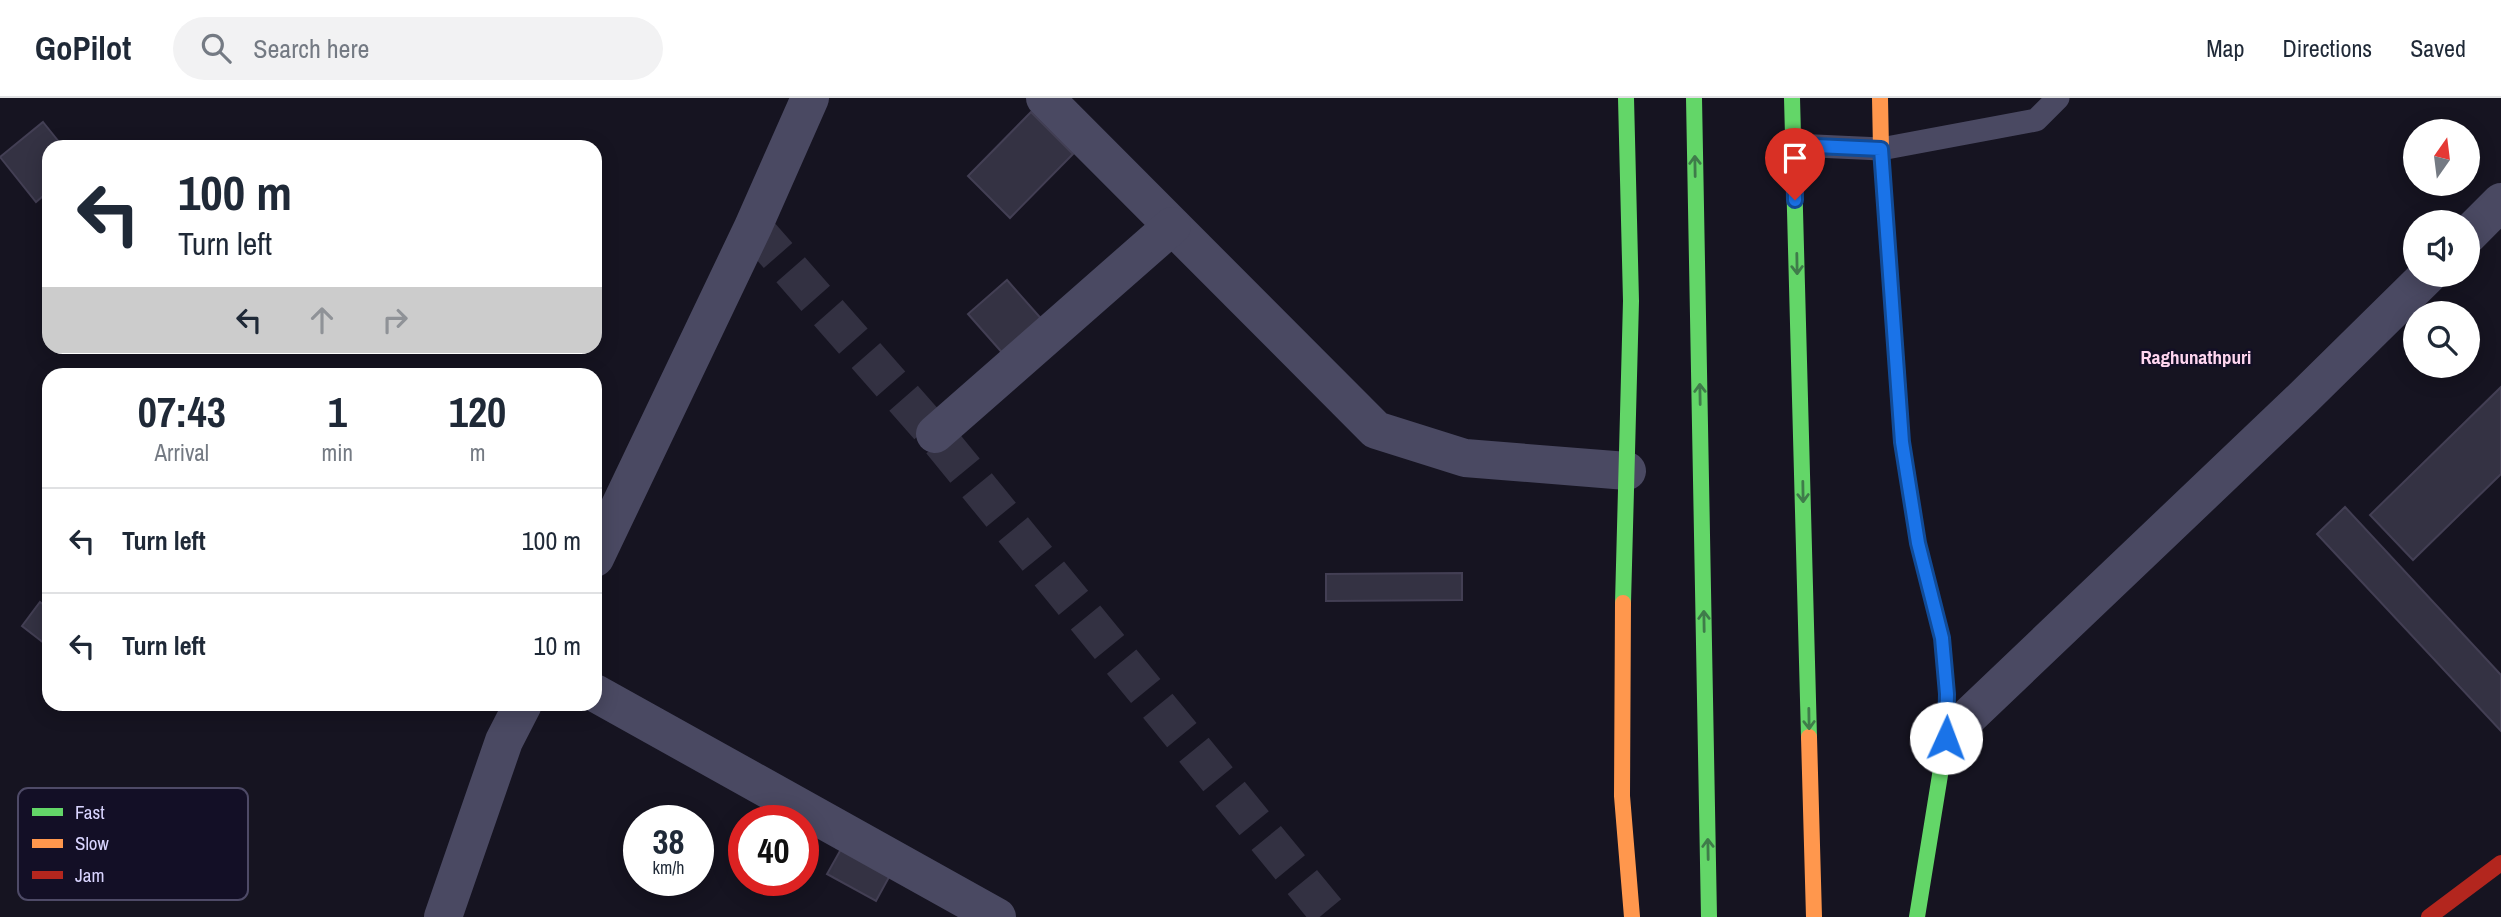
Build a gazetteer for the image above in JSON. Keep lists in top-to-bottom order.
{
  "districts": ["Raghunathpuri"],
  "legend": ["Fast", "Slow", "Jam"],
  "north": "top",
  "page": {
    "header": "GoPilot",
    "search": "Search here",
    "nav": ["Map", "Directions", "Saved"],
    "turn": ["100 m", "Turn left"],
    "eta": [
      "07:43",
      "Arrival",
      "1",
      "min",
      "120",
      "m"
    ],
    "list": [
      {
        "name": "Turn left",
        "value": "100 m"
      },
      {
        "name": "Turn left",
        "value": "10 m"
      }
    ],
    "speed": "38 km/h",
    "limit": "40"
  }
}
